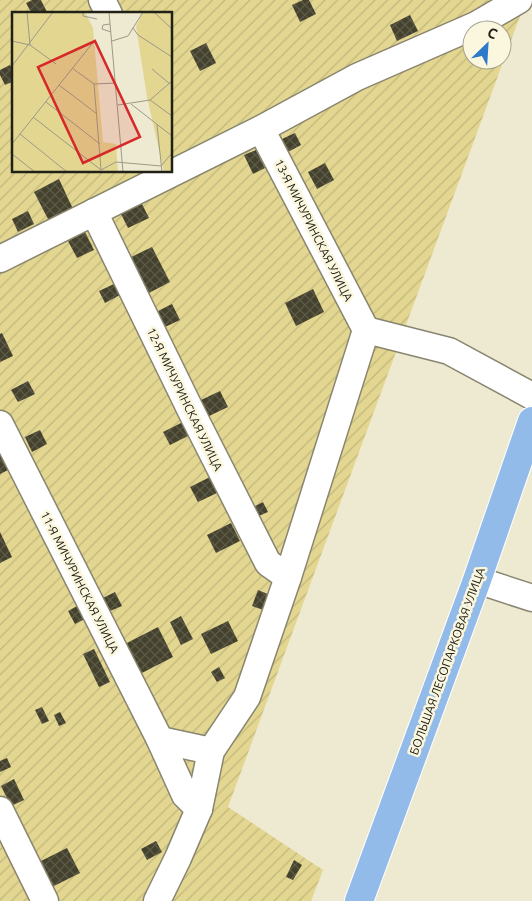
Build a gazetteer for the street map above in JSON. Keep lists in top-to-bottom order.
{
  "streets": {
    "main road": ["БОЛЬШАЯ ЛЕСОПАРКОВАЯ УЛИЦА"],
    "street": ["13-Я МИЧУРИНСКАЯ УЛИЦА", "12-Я МИЧУРИНСКАЯ УЛИЦА", "11-Я МИЧУРИНСКАЯ УЛИЦА"]
  },
  "north": "top right"
}
